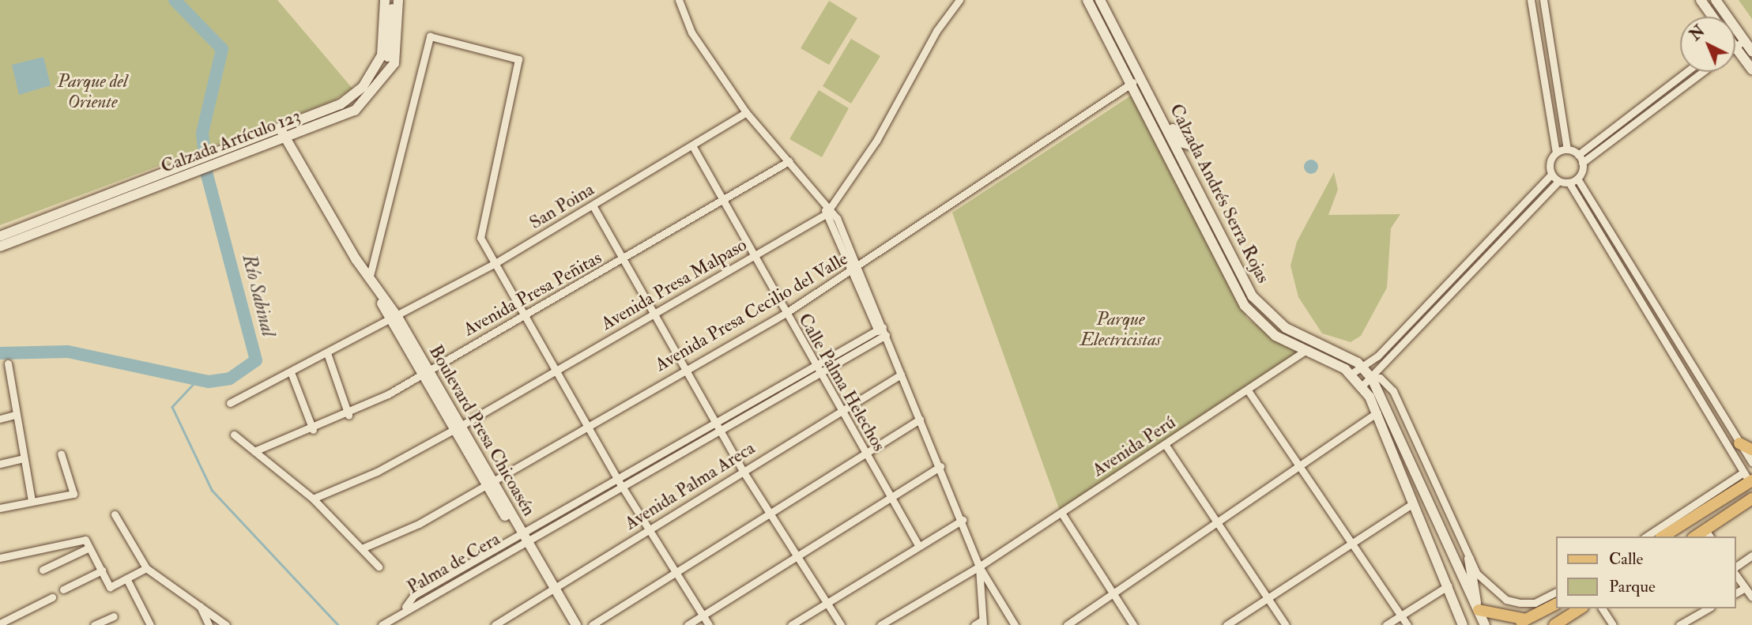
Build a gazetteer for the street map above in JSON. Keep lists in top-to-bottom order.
{
  "streets": {
    "main road": ["Calzada Artículo 123", "Calzada Andrés Serra Rojas", "Boulevard Presa Chicoasén"],
    "street": [
      "San Poina",
      "Avenida Presa Malpaso",
      "Avenida Presa Peñitas",
      "Avenida Presa Cecilio del Valle",
      "Calle Palma Helechos",
      "Avenida Perú",
      "Avenida Palma Areca",
      "Palma de Cera"
    ]
  },
  "crossings": [
    ["Calzada Artículo 123", "Boulevard Presa Chicoasén"],
    ["Calzada Andrés Serra Rojas", "Avenida Presa Cecilio del Valle"],
    ["Calzada Andrés Serra Rojas", "Avenida Perú"],
    ["San Poina", "Calle Palma Helechos"],
    ["San Poina", "Boulevard Presa Chicoasén"],
    ["Avenida Presa Malpaso", "Calle Palma Helechos"],
    ["Avenida Presa Malpaso", "Boulevard Presa Chicoasén"],
    ["Avenida Presa Peñitas", "Calle Palma Helechos"],
    ["Avenida Presa Peñitas", "Boulevard Presa Chicoasén"],
    ["Avenida Presa Cecilio del Valle", "Calle Palma Helechos"],
    ["Avenida Presa Cecilio del Valle", "Boulevard Presa Chicoasén"],
    ["Calle Palma Helechos", "Avenida Palma Areca"],
    ["Calle Palma Helechos", "Palma de Cera"],
    ["Boulevard Presa Chicoasén", "Avenida Palma Areca"],
    ["Boulevard Presa Chicoasén", "Palma de Cera"]
  ],
  "water": ["Río Sabinal"],
  "parks": ["Parque del Oriente", "Parque Electricistas"],
  "legend": ["Calle", "Parque"],
  "north": "top left"
}
